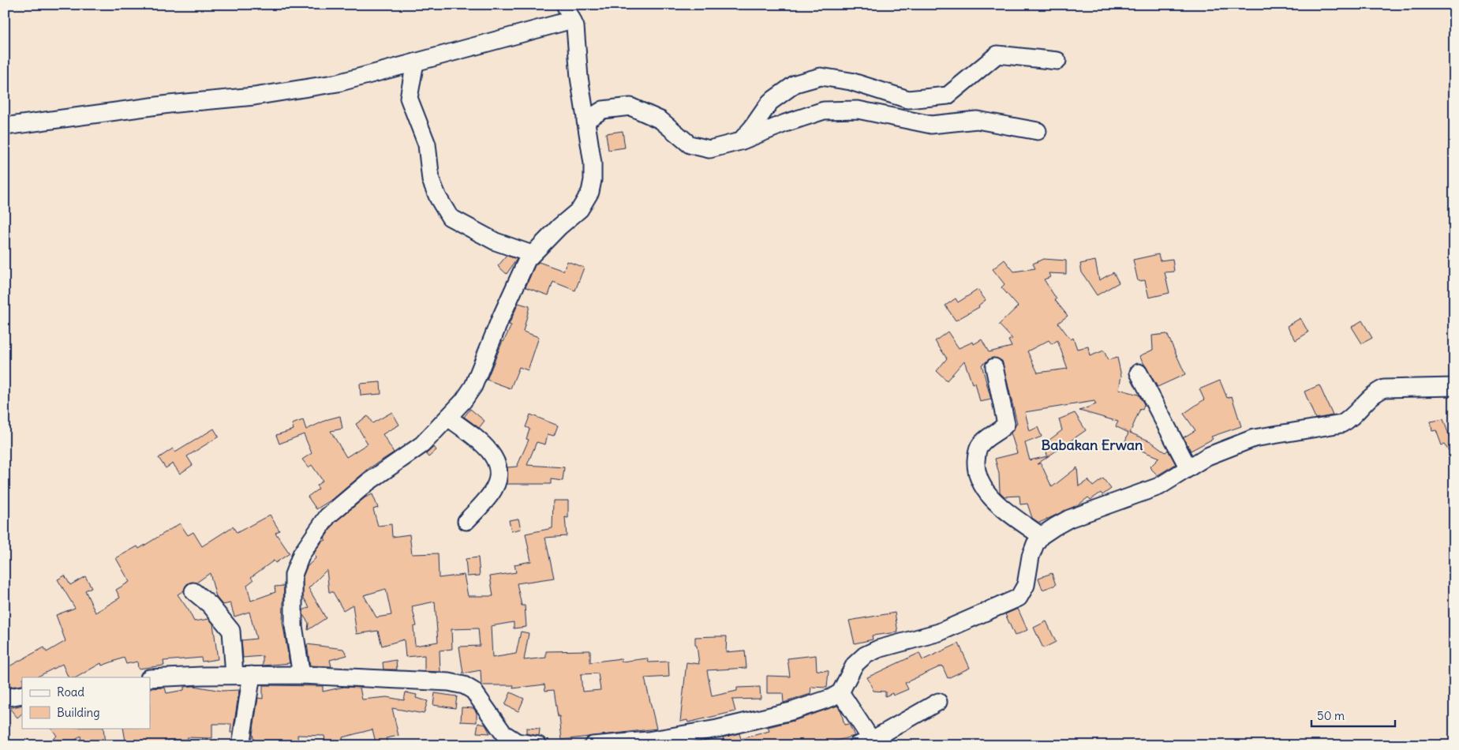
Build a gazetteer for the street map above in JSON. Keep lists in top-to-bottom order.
{
  "districts": ["Babakan Erwan"],
  "legend": ["Road", "Building"],
  "scale_bar": "50 m"
}
